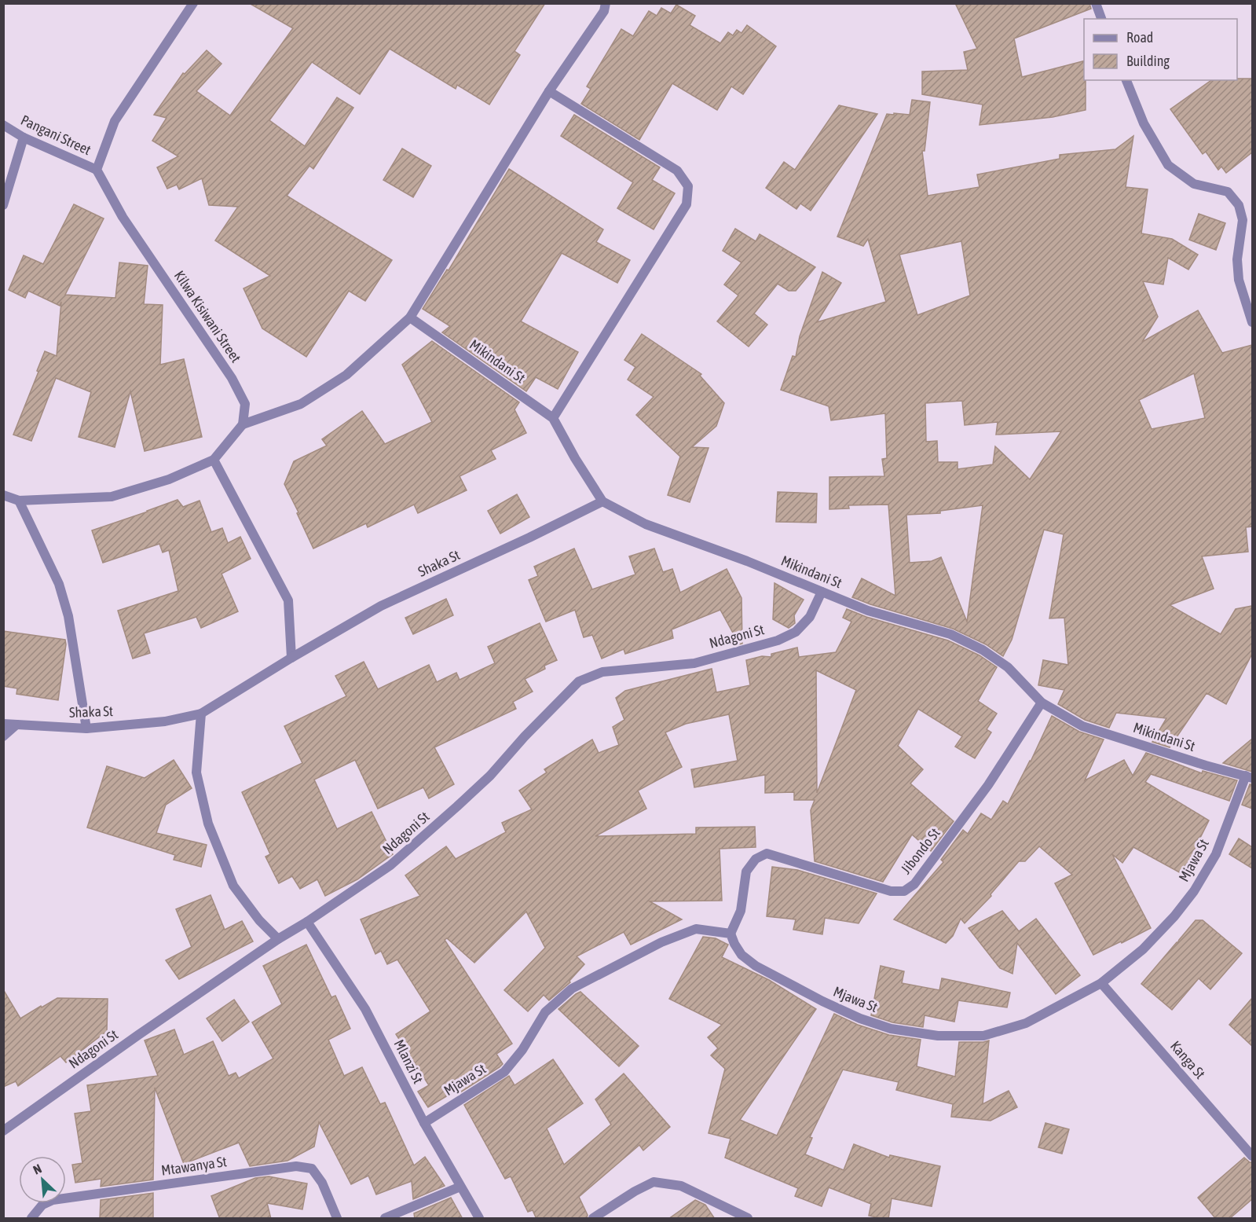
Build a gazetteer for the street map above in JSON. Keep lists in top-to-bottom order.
{
  "streets": {
    "street": [
      "Pangani Street",
      "Kilwa Kisiwani Street",
      "Mikindani St",
      "Shaka St",
      "Ndagoni St",
      "Jibondo St",
      "Mjawa St",
      "Kanga St",
      "Mlanzi St",
      "Mtawanya St"
    ]
  },
  "crossings": [
    ["Pangani Street", "Kilwa Kisiwani Street"],
    ["Mikindani St", "Shaka St"],
    ["Mikindani St", "Ndagoni St"],
    ["Mikindani St", "Jibondo St"],
    ["Mikindani St", "Mjawa St"],
    ["Ndagoni St", "Mlanzi St"],
    ["Jibondo St", "Mjawa St"],
    ["Mjawa St", "Kanga St"],
    ["Mjawa St", "Mlanzi St"]
  ],
  "legend": ["Road", "Building"],
  "north": "top left"
}
